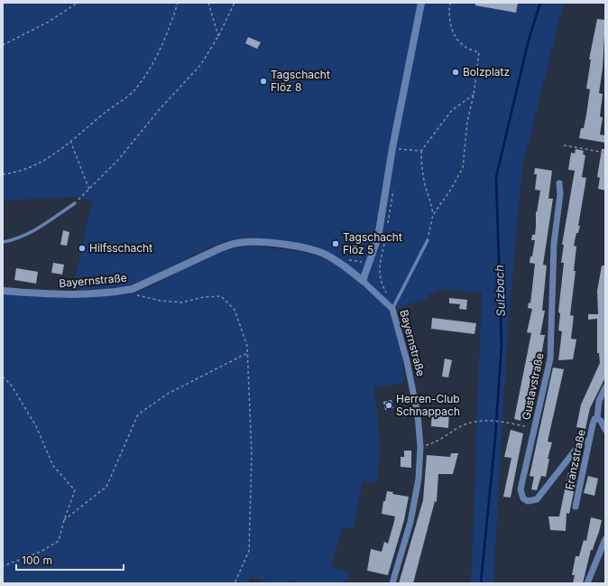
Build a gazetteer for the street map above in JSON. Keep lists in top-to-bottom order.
{
  "streets": {
    "street": ["Bayernstraße", "Gustavstraße", "Franzstraße"]
  },
  "crossings": [
    ["Gustavstraße", "Franzstraße"]
  ],
  "water": ["Sulzbach"],
  "places": [
    "Bolzplatz",
    "Tagschacht Flöz 8",
    "Tagschacht Flöz 5",
    "Hilfsschacht",
    "Herren-Club Schnappach"
  ],
  "scale_bar": "100 m"
}
